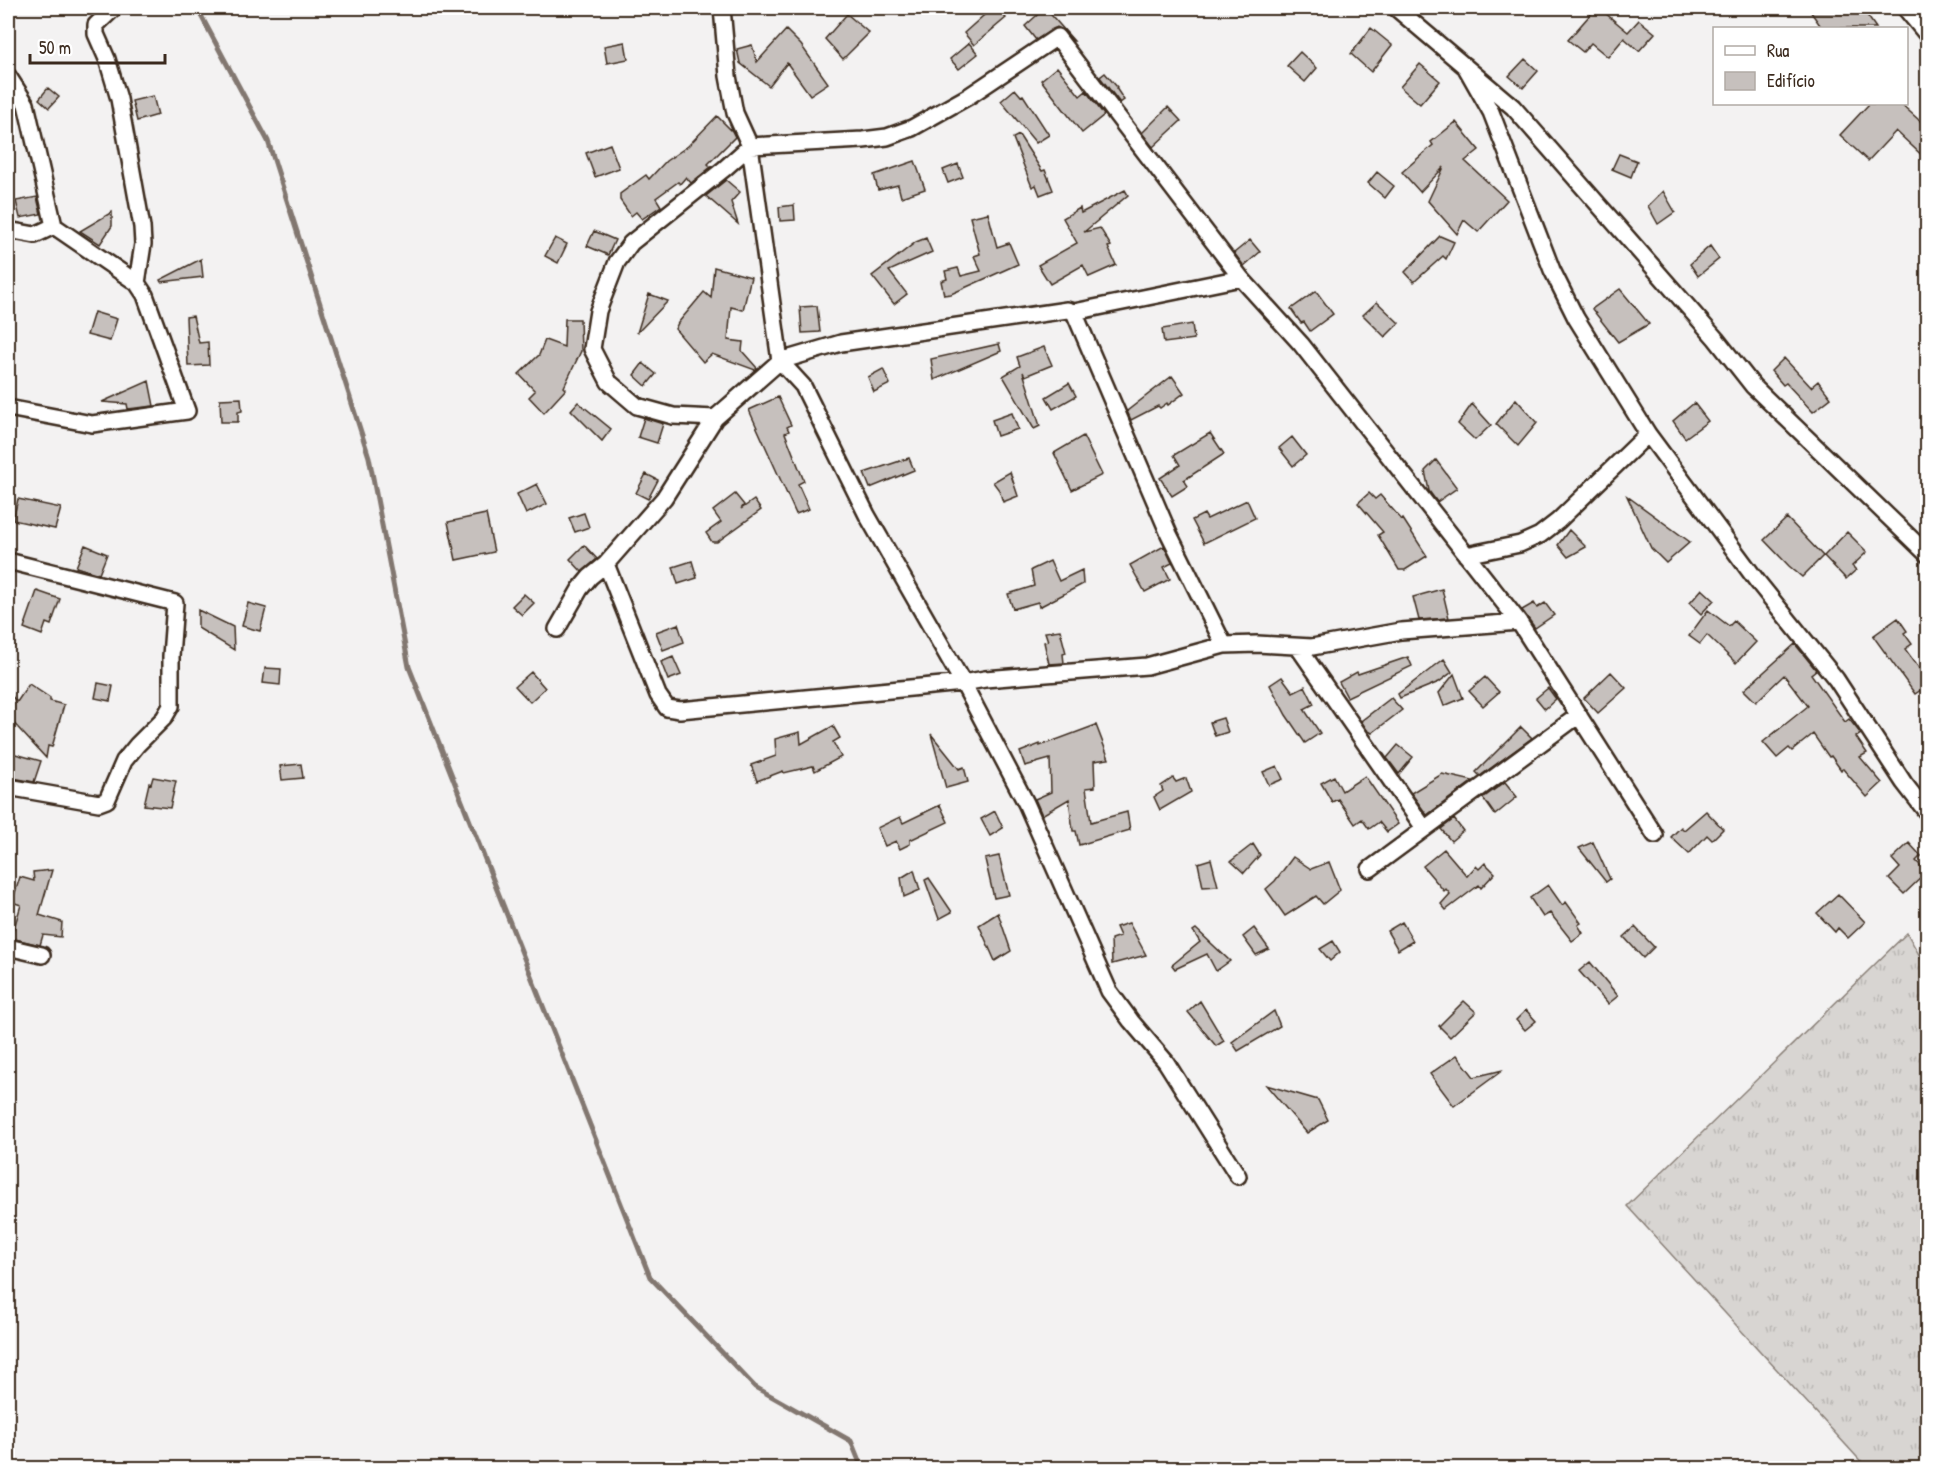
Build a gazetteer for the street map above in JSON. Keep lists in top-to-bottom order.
{
  "legend": ["Rua", "Edifício"],
  "scale_bar": "50 m"
}
